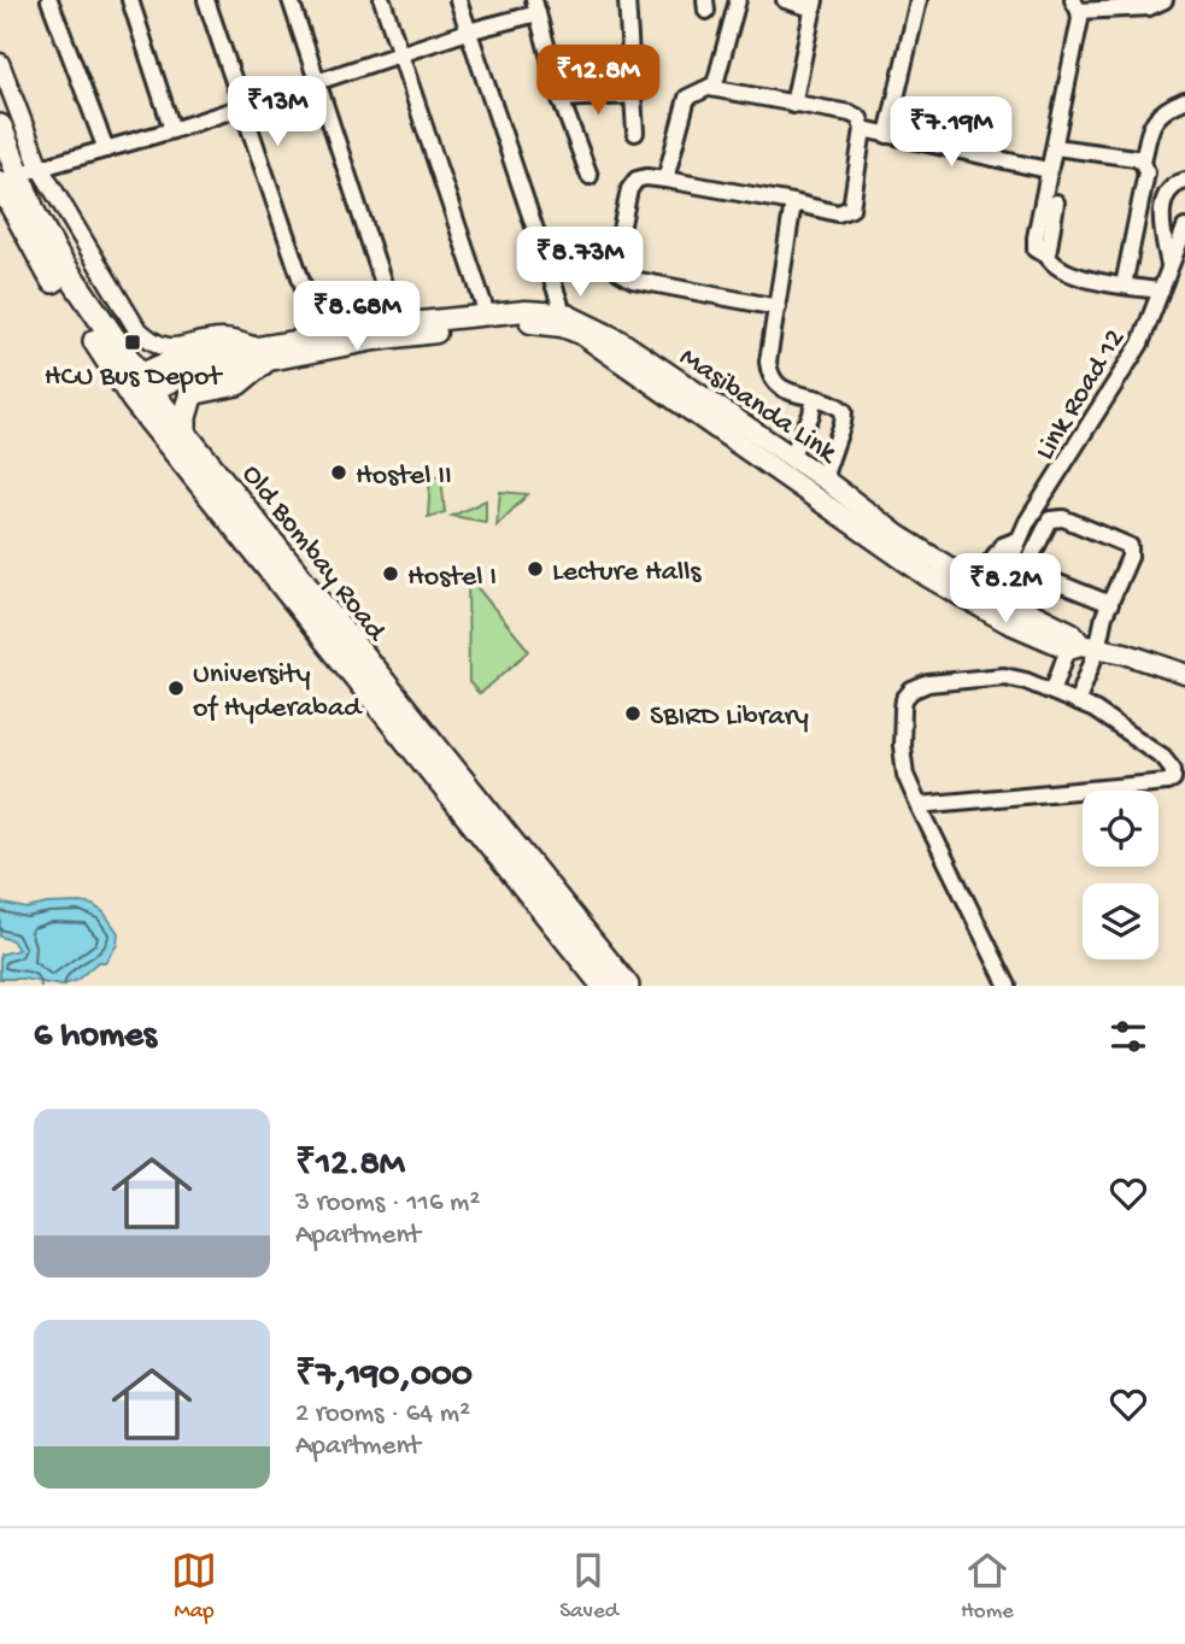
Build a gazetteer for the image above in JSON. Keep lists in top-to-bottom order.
{
  "streets": {
    "main road": ["Masibanda Link", "Old Bombay Road"],
    "street": ["Link Road 12"]
  },
  "crossings": [
    ["Link Road 12", "Masibanda Link"]
  ],
  "places": {
    "transit": ["HCU Bus Depot"],
    "other": [
      "Hostel II",
      "Lecture Halls",
      "Hostel I",
      "University of Hyderabad",
      "SBIRD Library"
    ]
  },
  "page": {
    "price": [
      "₹12.8M",
      "₹13M",
      "₹7.19M",
      "₹8.73M",
      "₹8.68M",
      "₹8.2M"
    ],
    "heading": "6 homes",
    "list": [
      {
        "name": "₹12.8M",
        "note": "3 rooms · 116 m² · Apartment"
      },
      {
        "name": "₹7,190,000",
        "note": "2 rooms · 64 m² · Apartment"
      }
    ],
    "tabs": ["Map", "Saved", "Home"]
  }
}
